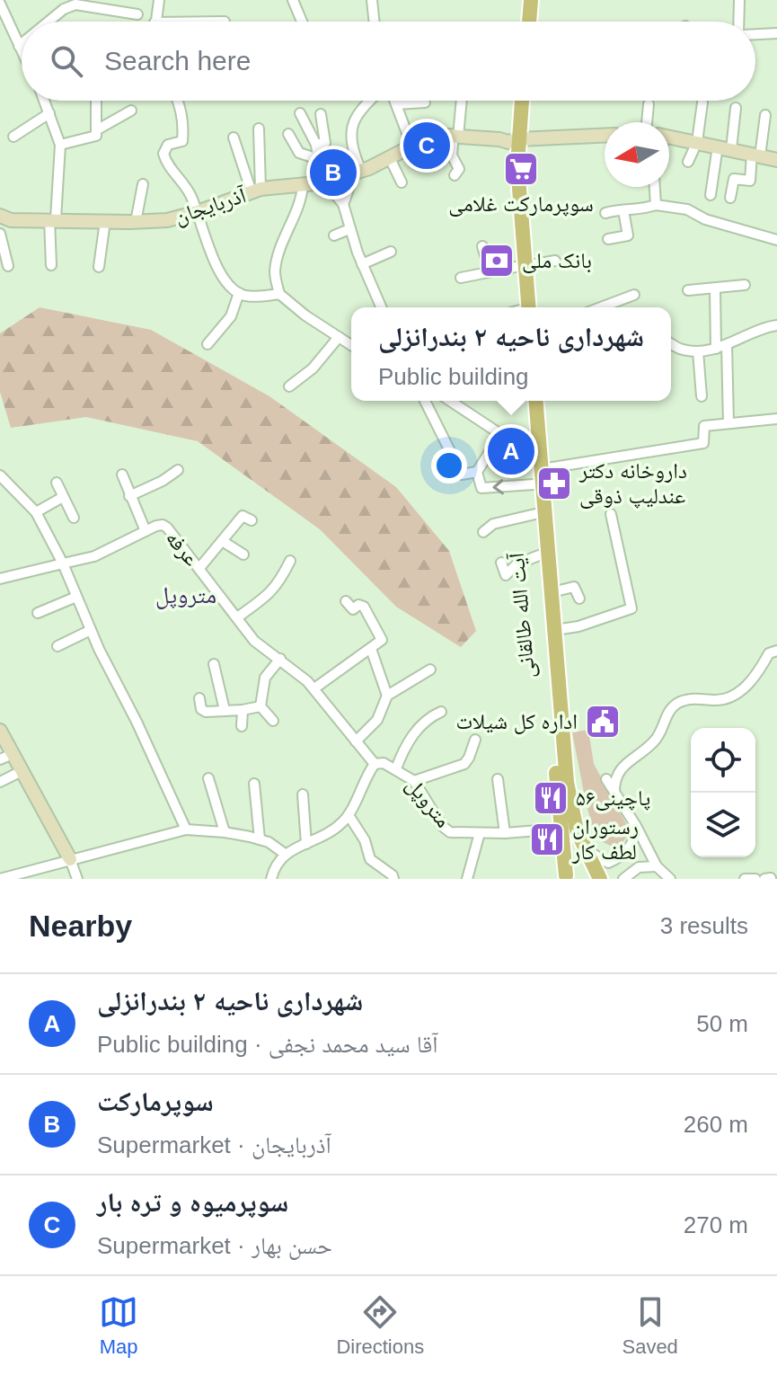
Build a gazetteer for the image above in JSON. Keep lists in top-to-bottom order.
{
  "streets": {
    "main road": ["آیت الله طالقانی"],
    "street": ["آذربایجان", "عرفه", "متروپل"]
  },
  "crossings": [
    ["عرفه", "متروپل"],
    ["آیت الله طالقانی", "متروپل"]
  ],
  "districts": ["متروپل"],
  "places": {
    "supermarket": ["سوپرمارکت غلامی"],
    "bank": ["بانک ملی"],
    "pharmacy": ["داروخانه دکتر عندلیپ ذوقی"],
    "public building": ["اداره کل شیلات"],
    "restaurant": ["پاچینی۵۶", "رستوران لطف کار"]
  },
  "north": "left",
  "page": {
    "search": "Search here",
    "pins": ["C", "B", "A"],
    "popup": ["شهرداری ناحیه ۲ بندرانزلی", "Public building"],
    "heading": ["Nearby", "3 results"],
    "list": [
      {
        "mark": "A",
        "name": "شهرداری ناحیه ۲ بندرانزلی",
        "note": "Public building · آقا سید محمد نجفی",
        "value": "50 m"
      },
      {
        "mark": "B",
        "name": "سوپرمارکت",
        "note": "Supermarket · آذربایجان",
        "value": "260 m"
      },
      {
        "mark": "C",
        "name": "سوپرمیوه و تره بار",
        "note": "Supermarket · حسن بهار",
        "value": "270 m"
      }
    ],
    "nav": ["Map", "Directions", "Saved"]
  }
}
